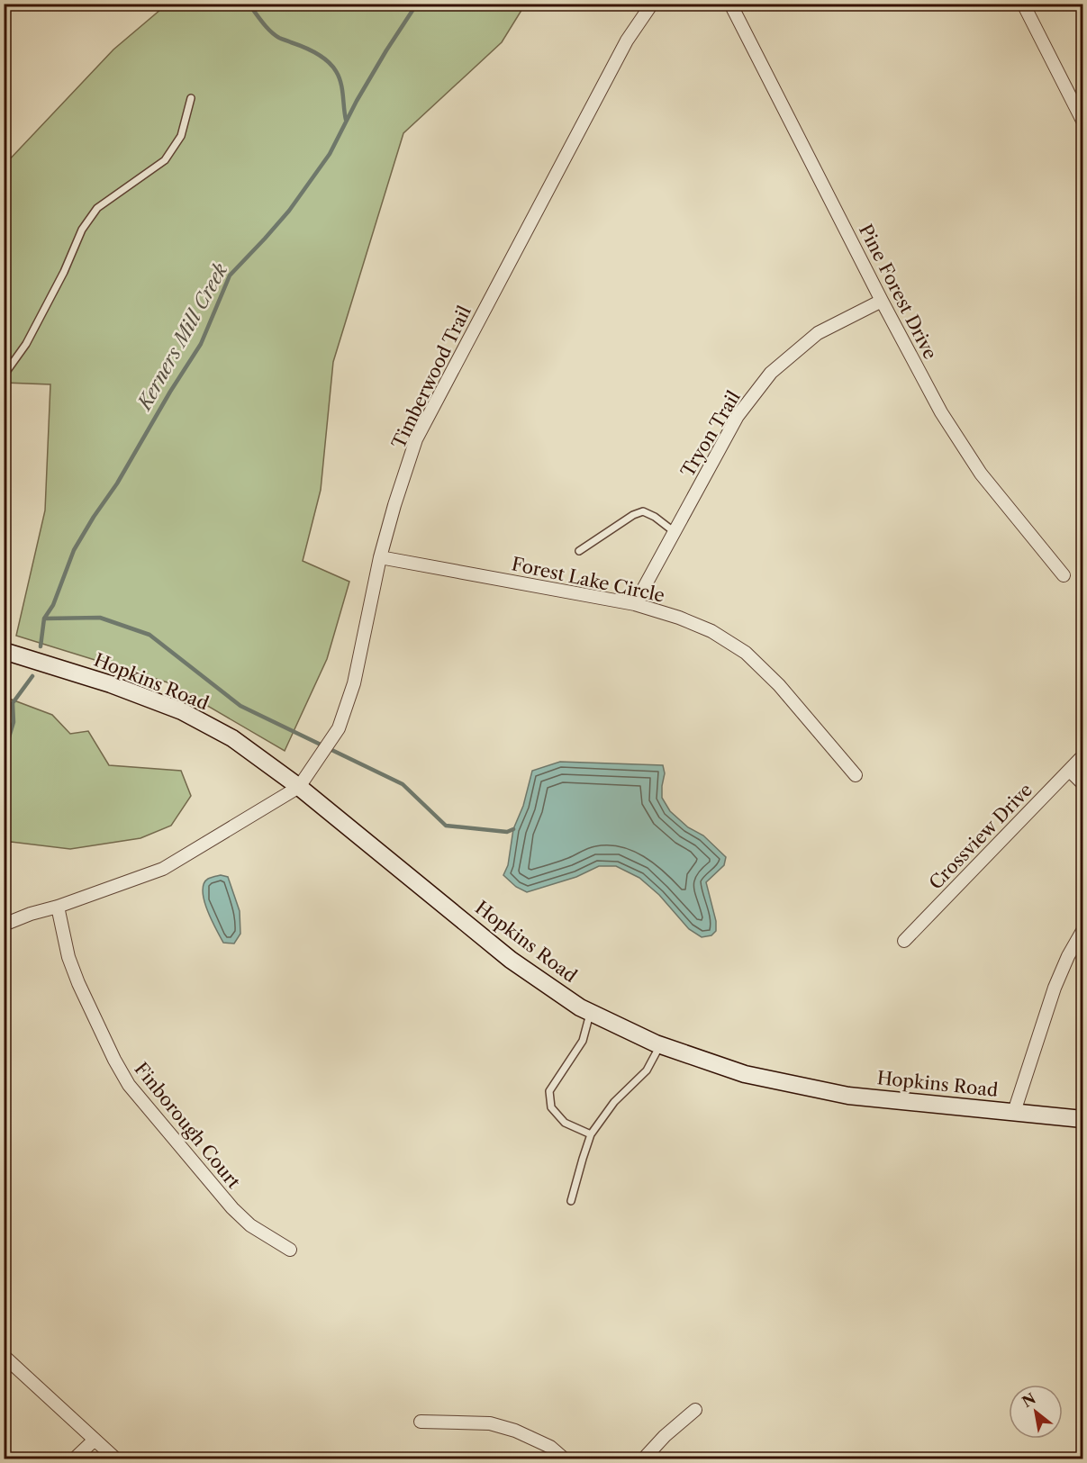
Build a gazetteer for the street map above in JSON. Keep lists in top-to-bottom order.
{
  "streets": {
    "main road": ["Hopkins Road"],
    "street": [
      "Pine Forest Drive",
      "Timberwood Trail",
      "Tryon Trail",
      "Forest Lake Circle",
      "Crossview Drive",
      "Finborough Court"
    ]
  },
  "crossings": [
    ["Pine Forest Drive", "Tryon Trail"],
    ["Timberwood Trail", "Forest Lake Circle"],
    ["Timberwood Trail", "Hopkins Road"],
    ["Tryon Trail", "Forest Lake Circle"]
  ],
  "water": ["Kerners Mill Creek"],
  "north": "top left"
}
